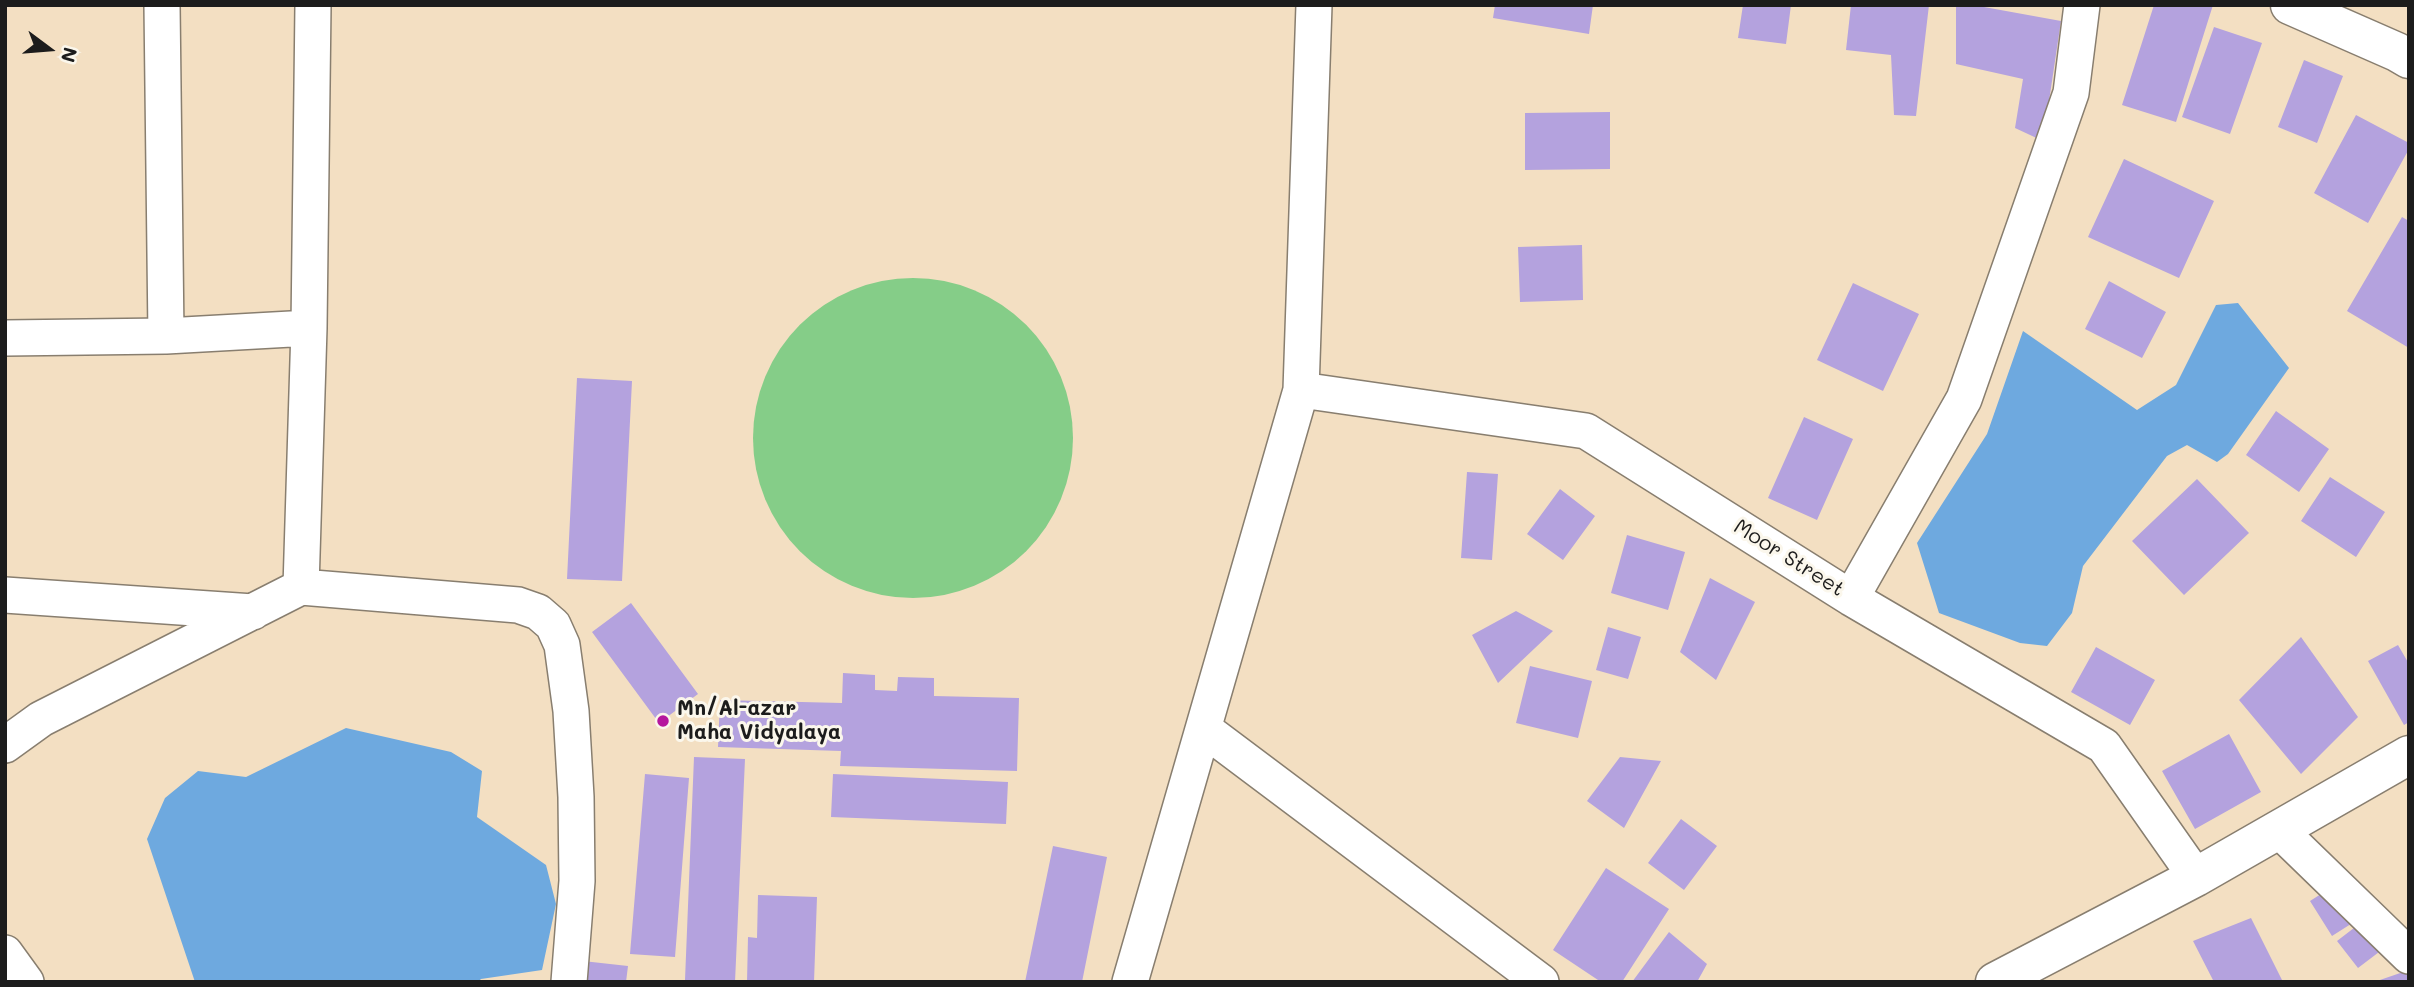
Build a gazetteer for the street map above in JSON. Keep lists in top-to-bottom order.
{
  "streets": {
    "street": ["Moor Street"]
  },
  "places": ["Mn/Al-azar Maha Vidyalaya"],
  "north": "right"
}
